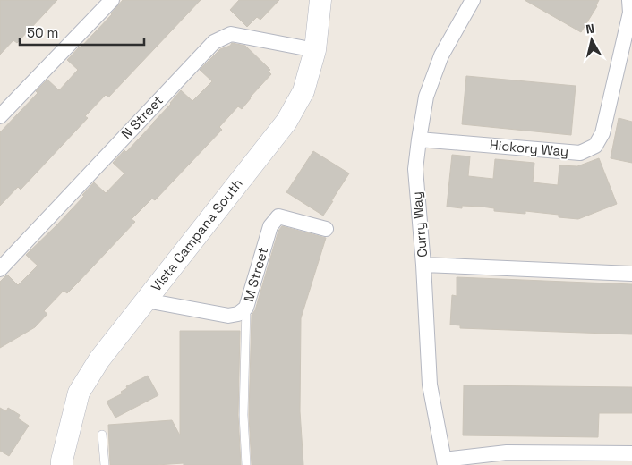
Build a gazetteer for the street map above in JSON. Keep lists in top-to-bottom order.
{
  "streets": {
    "street": [
      "N Street",
      "Hickory Way",
      "Curry Way",
      "Vista Campana South",
      "M Street"
    ]
  },
  "crossings": [
    ["N Street", "Vista Campana South"],
    ["Hickory Way", "Curry Way"],
    ["Vista Campana South", "M Street"]
  ],
  "scale_bar": "50 m",
  "north": "top"
}
